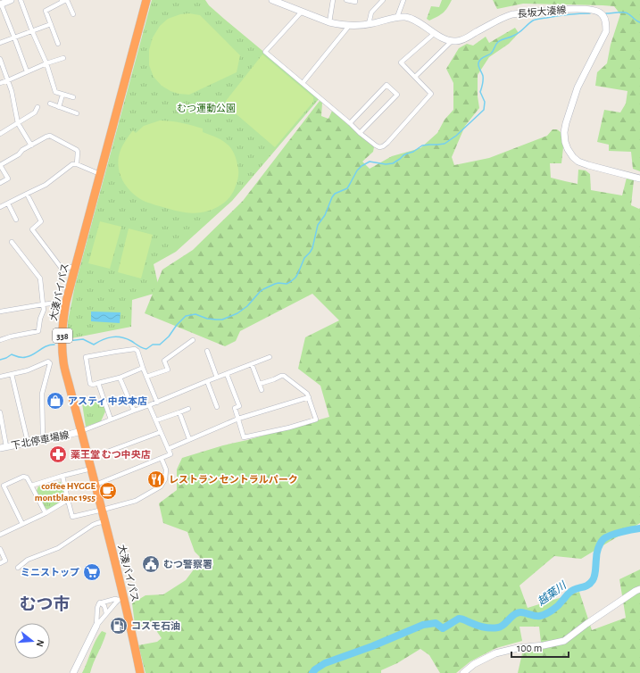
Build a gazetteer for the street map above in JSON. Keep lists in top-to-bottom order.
{
  "streets": {
    "highway": ["大湊バイパス", "338"],
    "main road": ["長坂大湊線", "下北停車場線"]
  },
  "crossings": [
    ["大湊バイパス", "下北停車場線"]
  ],
  "districts": ["むつ市"],
  "water": ["越葉川"],
  "parks": ["むつ運動公園"],
  "places": {
    "shop": ["アスティ 中央本店"],
    "pharmacy": ["薬王堂 むつ中央店"],
    "restaurant": ["レストラン セントラルパーク"],
    "cafe": ["coffee HYGGE montblanc 1955"],
    "public building": ["むつ警察署"],
    "supermarket": ["ミニストップ"],
    "fuel station": ["コスモ石油"]
  },
  "scale_bar": "100 m",
  "north": "right"
}
